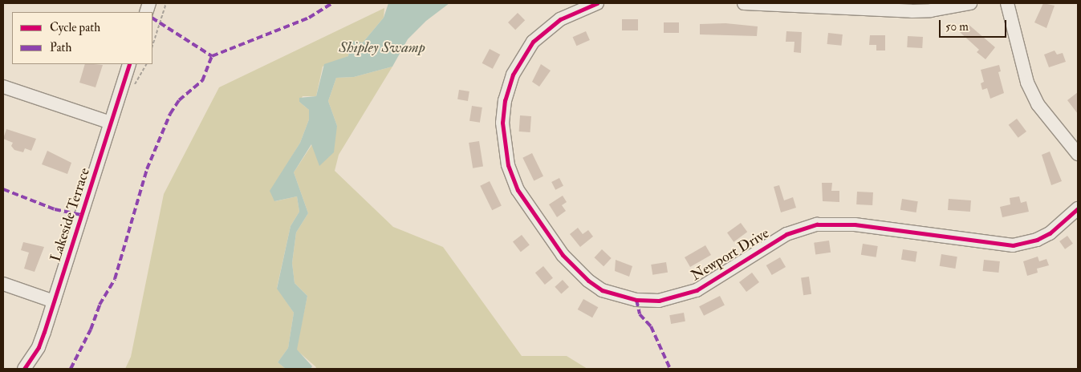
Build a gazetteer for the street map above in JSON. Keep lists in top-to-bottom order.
{
  "streets": {
    "street": ["Lakeside Terrace", "Newport Drive"]
  },
  "water": ["Shipley Swamp"],
  "legend": ["Cycle path", "Path"],
  "scale_bar": "50 m"
}
